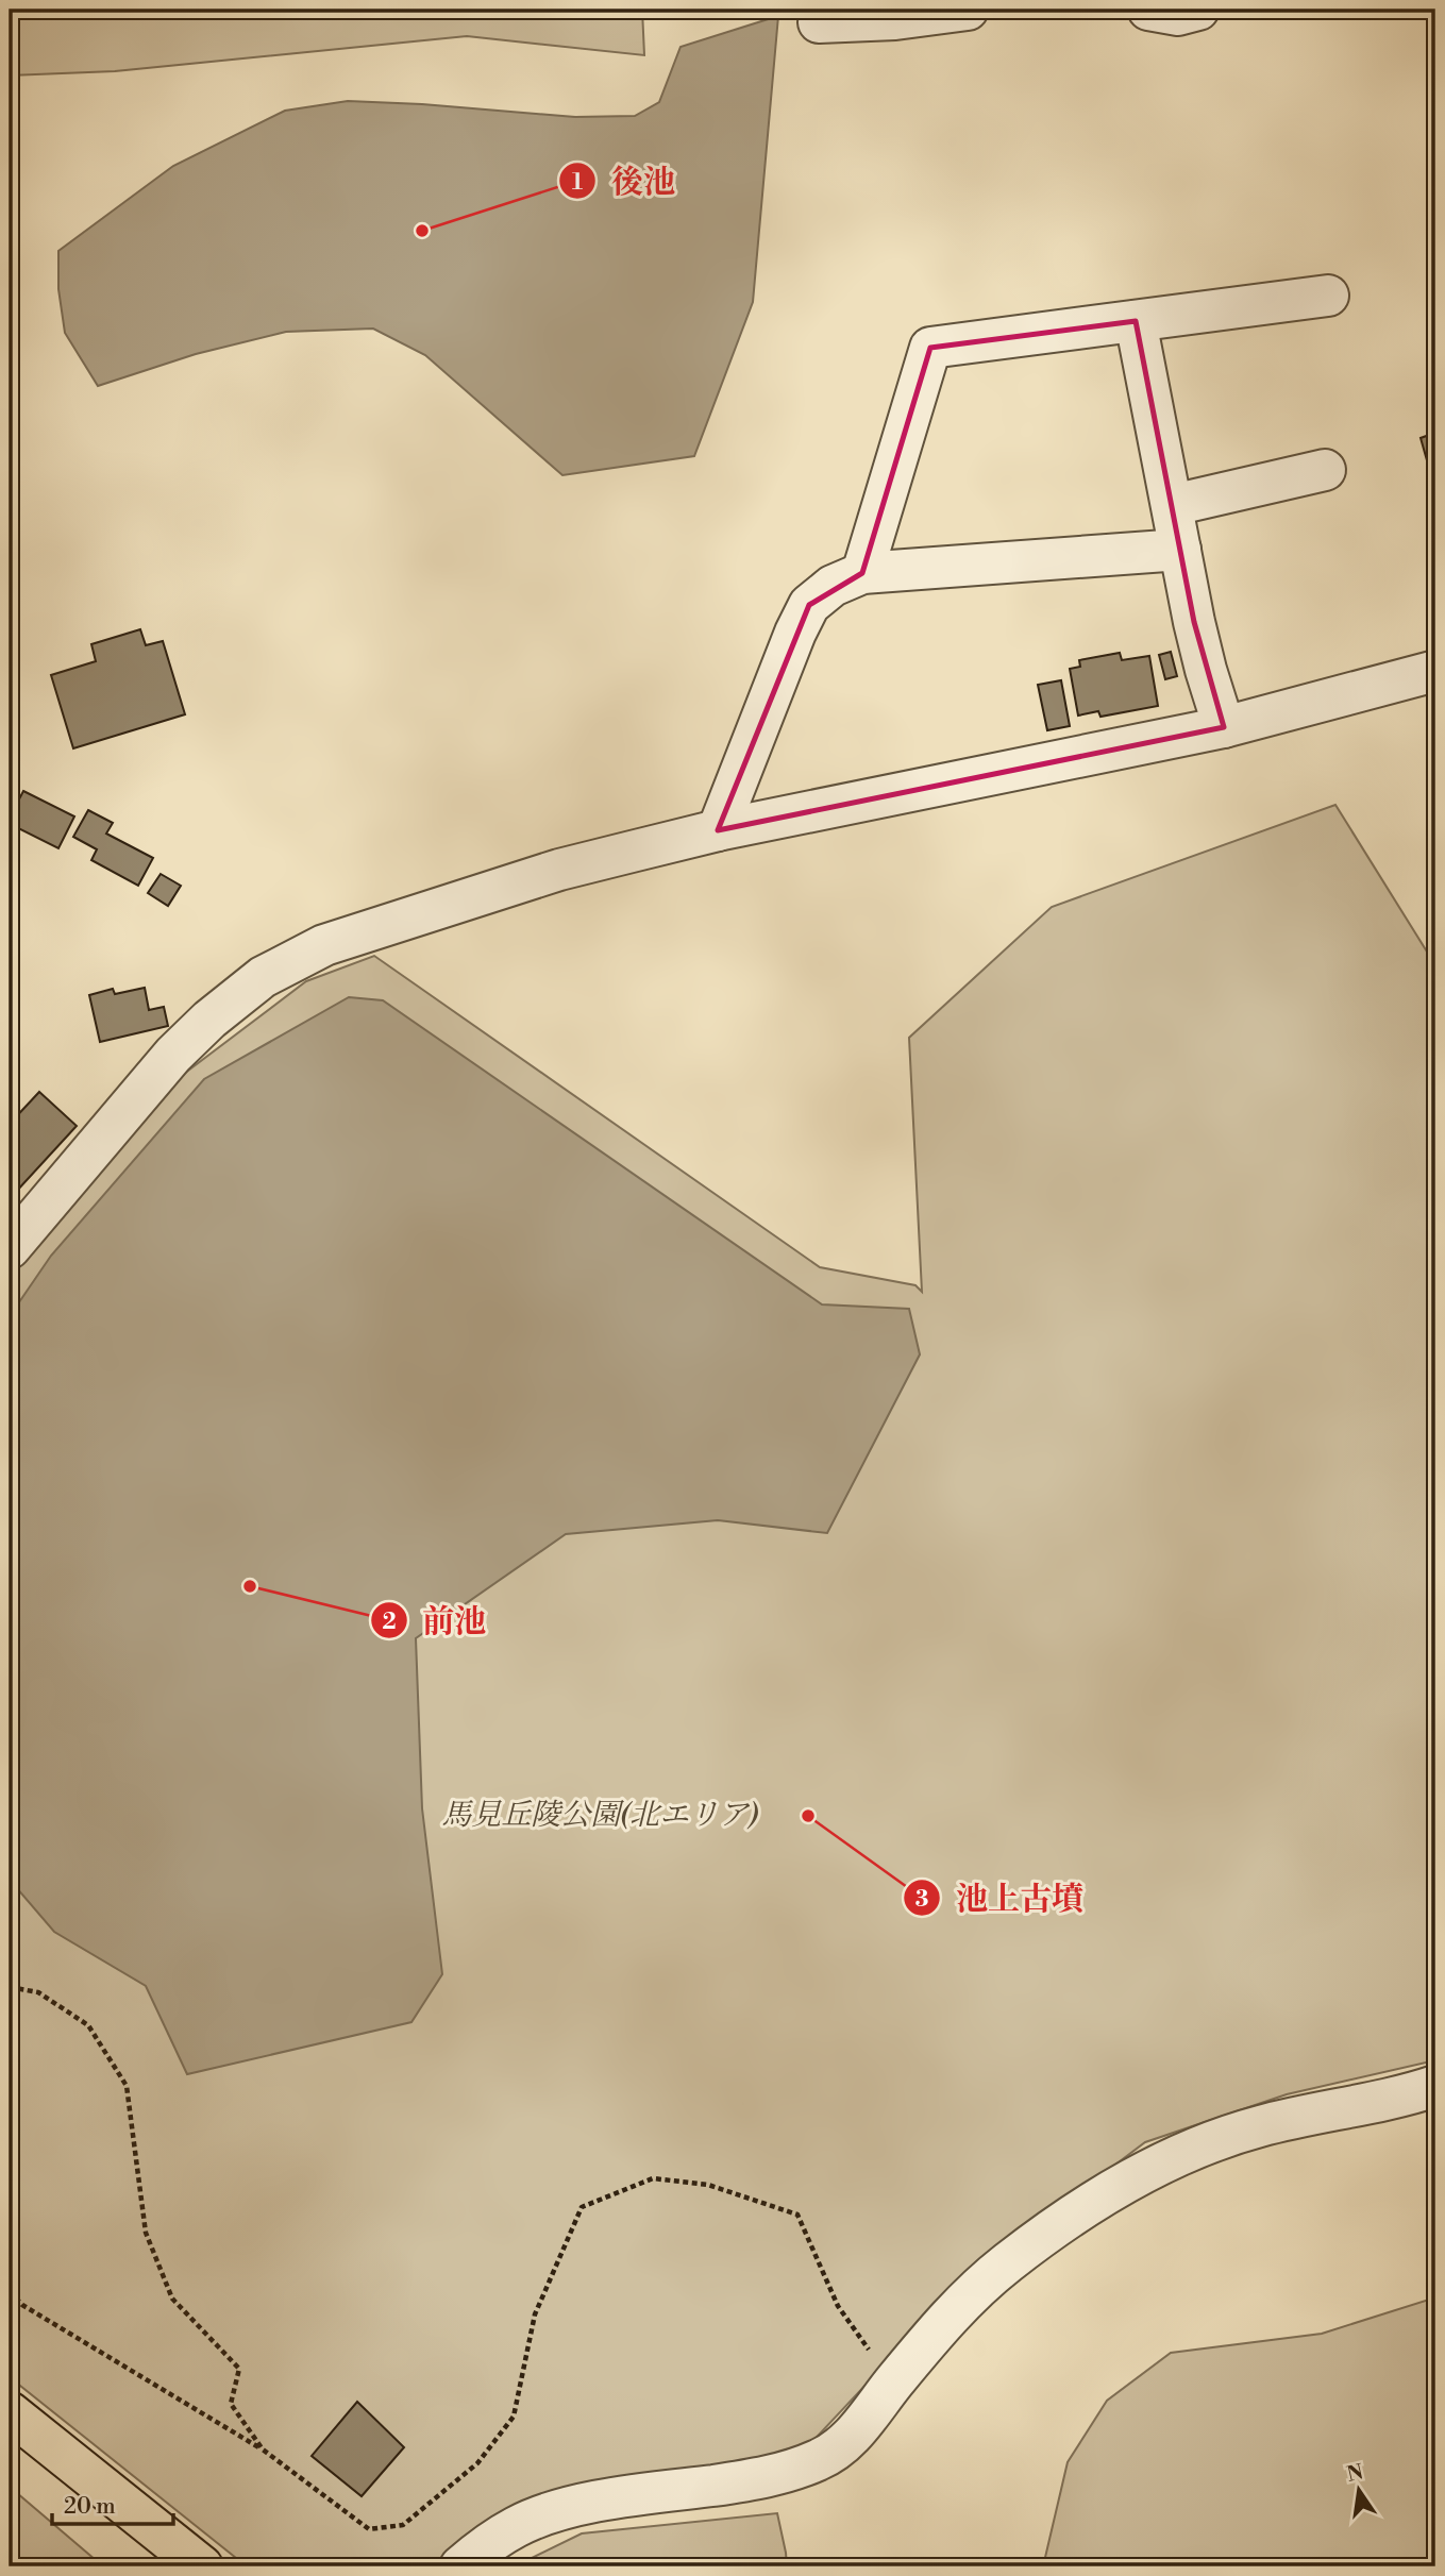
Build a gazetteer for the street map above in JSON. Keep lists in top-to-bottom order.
{
  "parks": ["馬見丘陵公園(北エリア)"],
  "places": ["後池", "前池", "池上古墳"],
  "scale_bar": "20 m",
  "north": "top"
}
